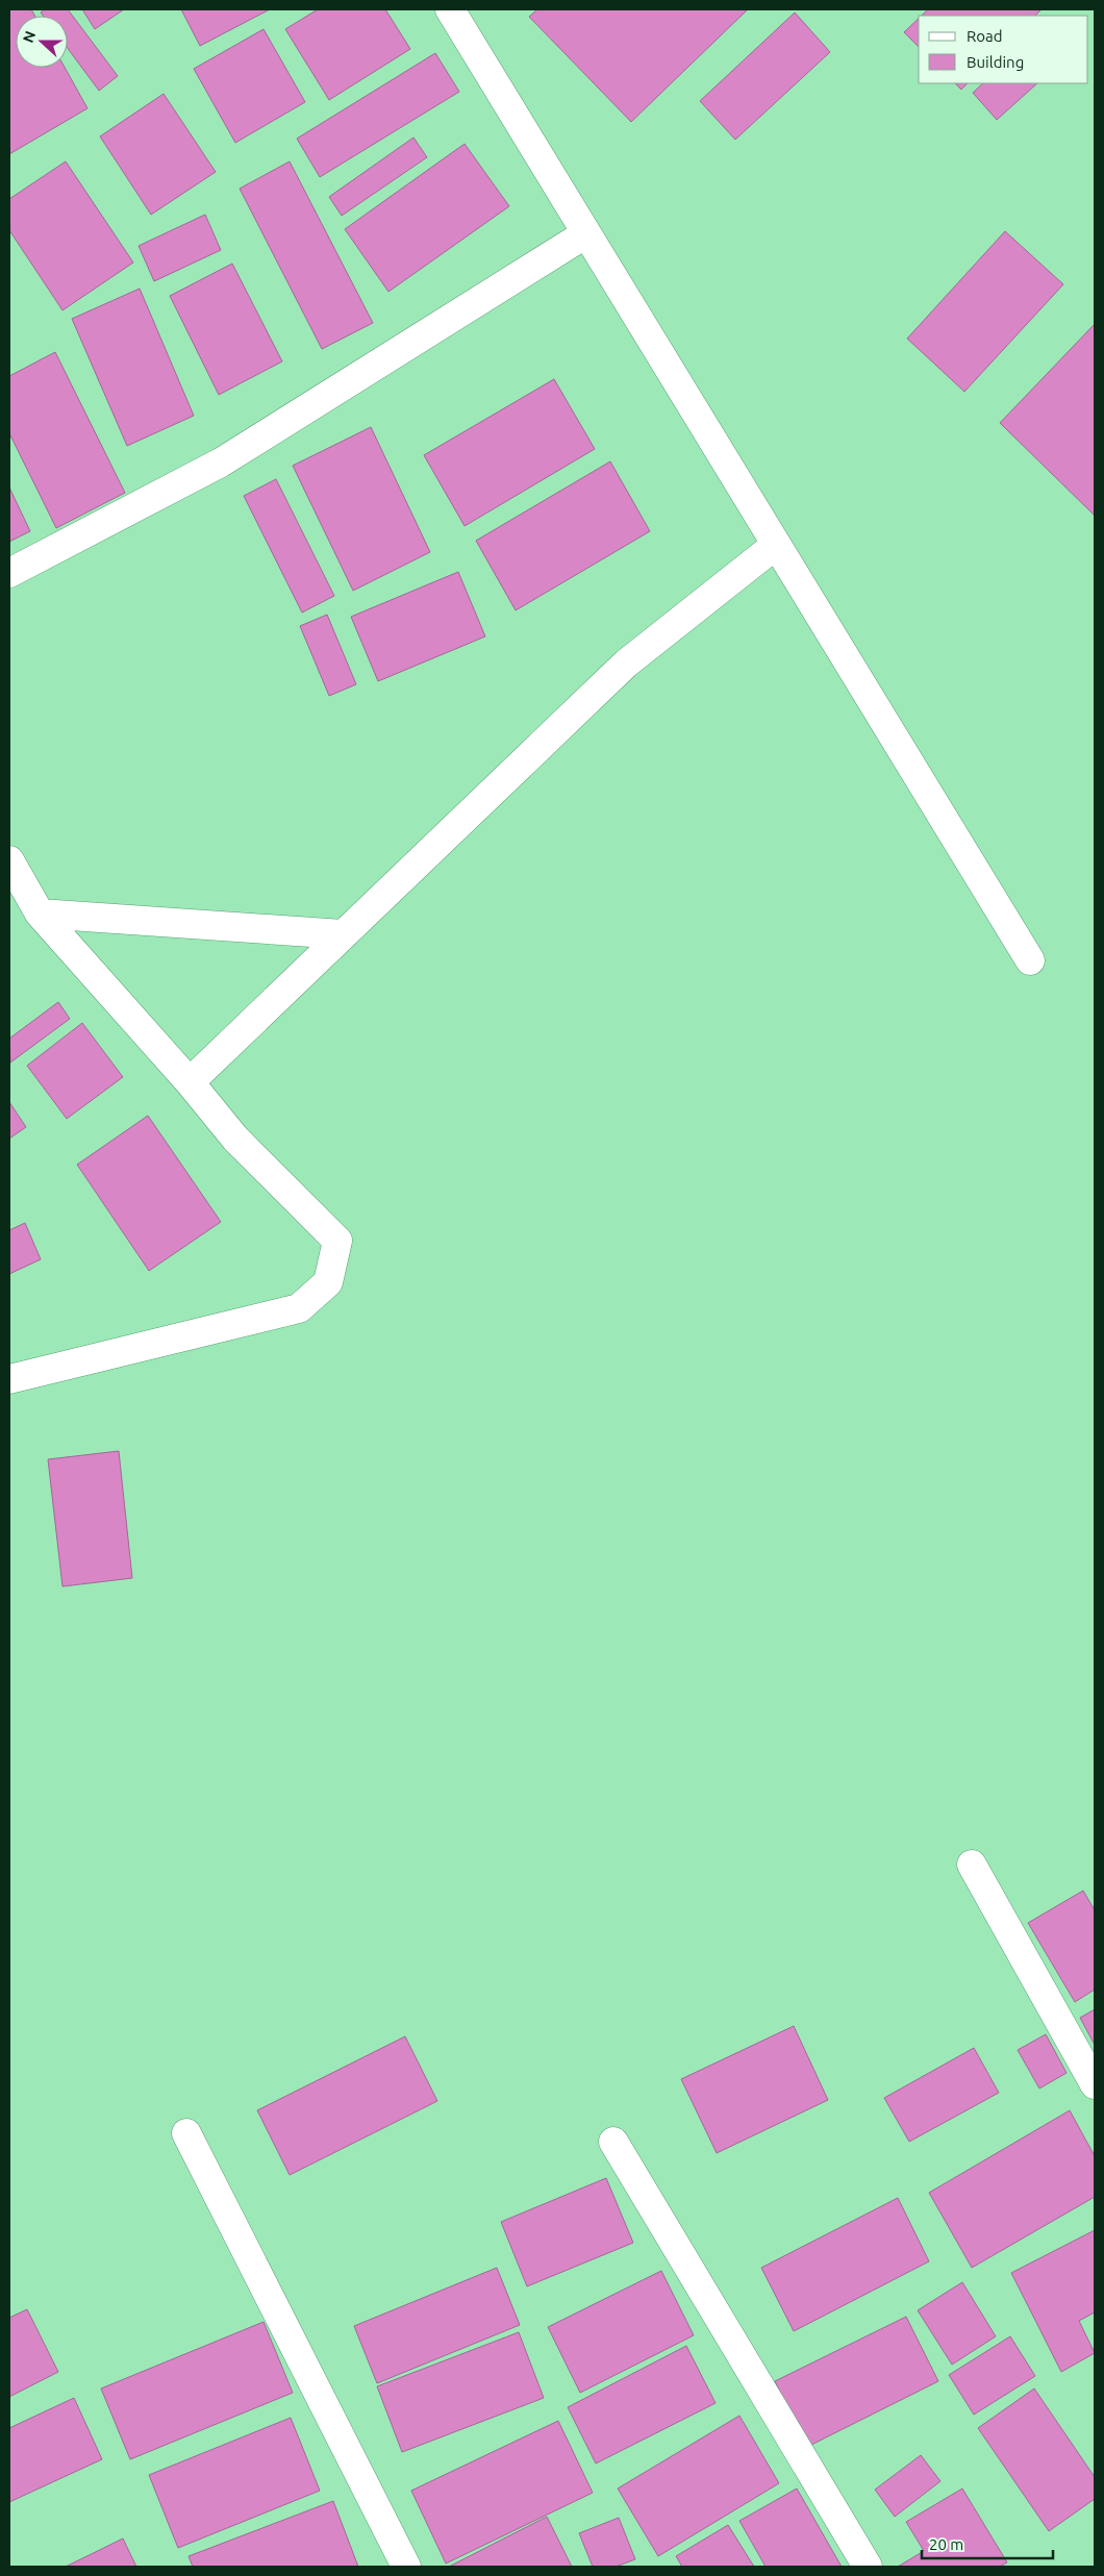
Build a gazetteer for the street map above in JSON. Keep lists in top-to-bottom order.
{
  "legend": ["Road", "Building"],
  "scale_bar": "20 m",
  "north": "left"
}
